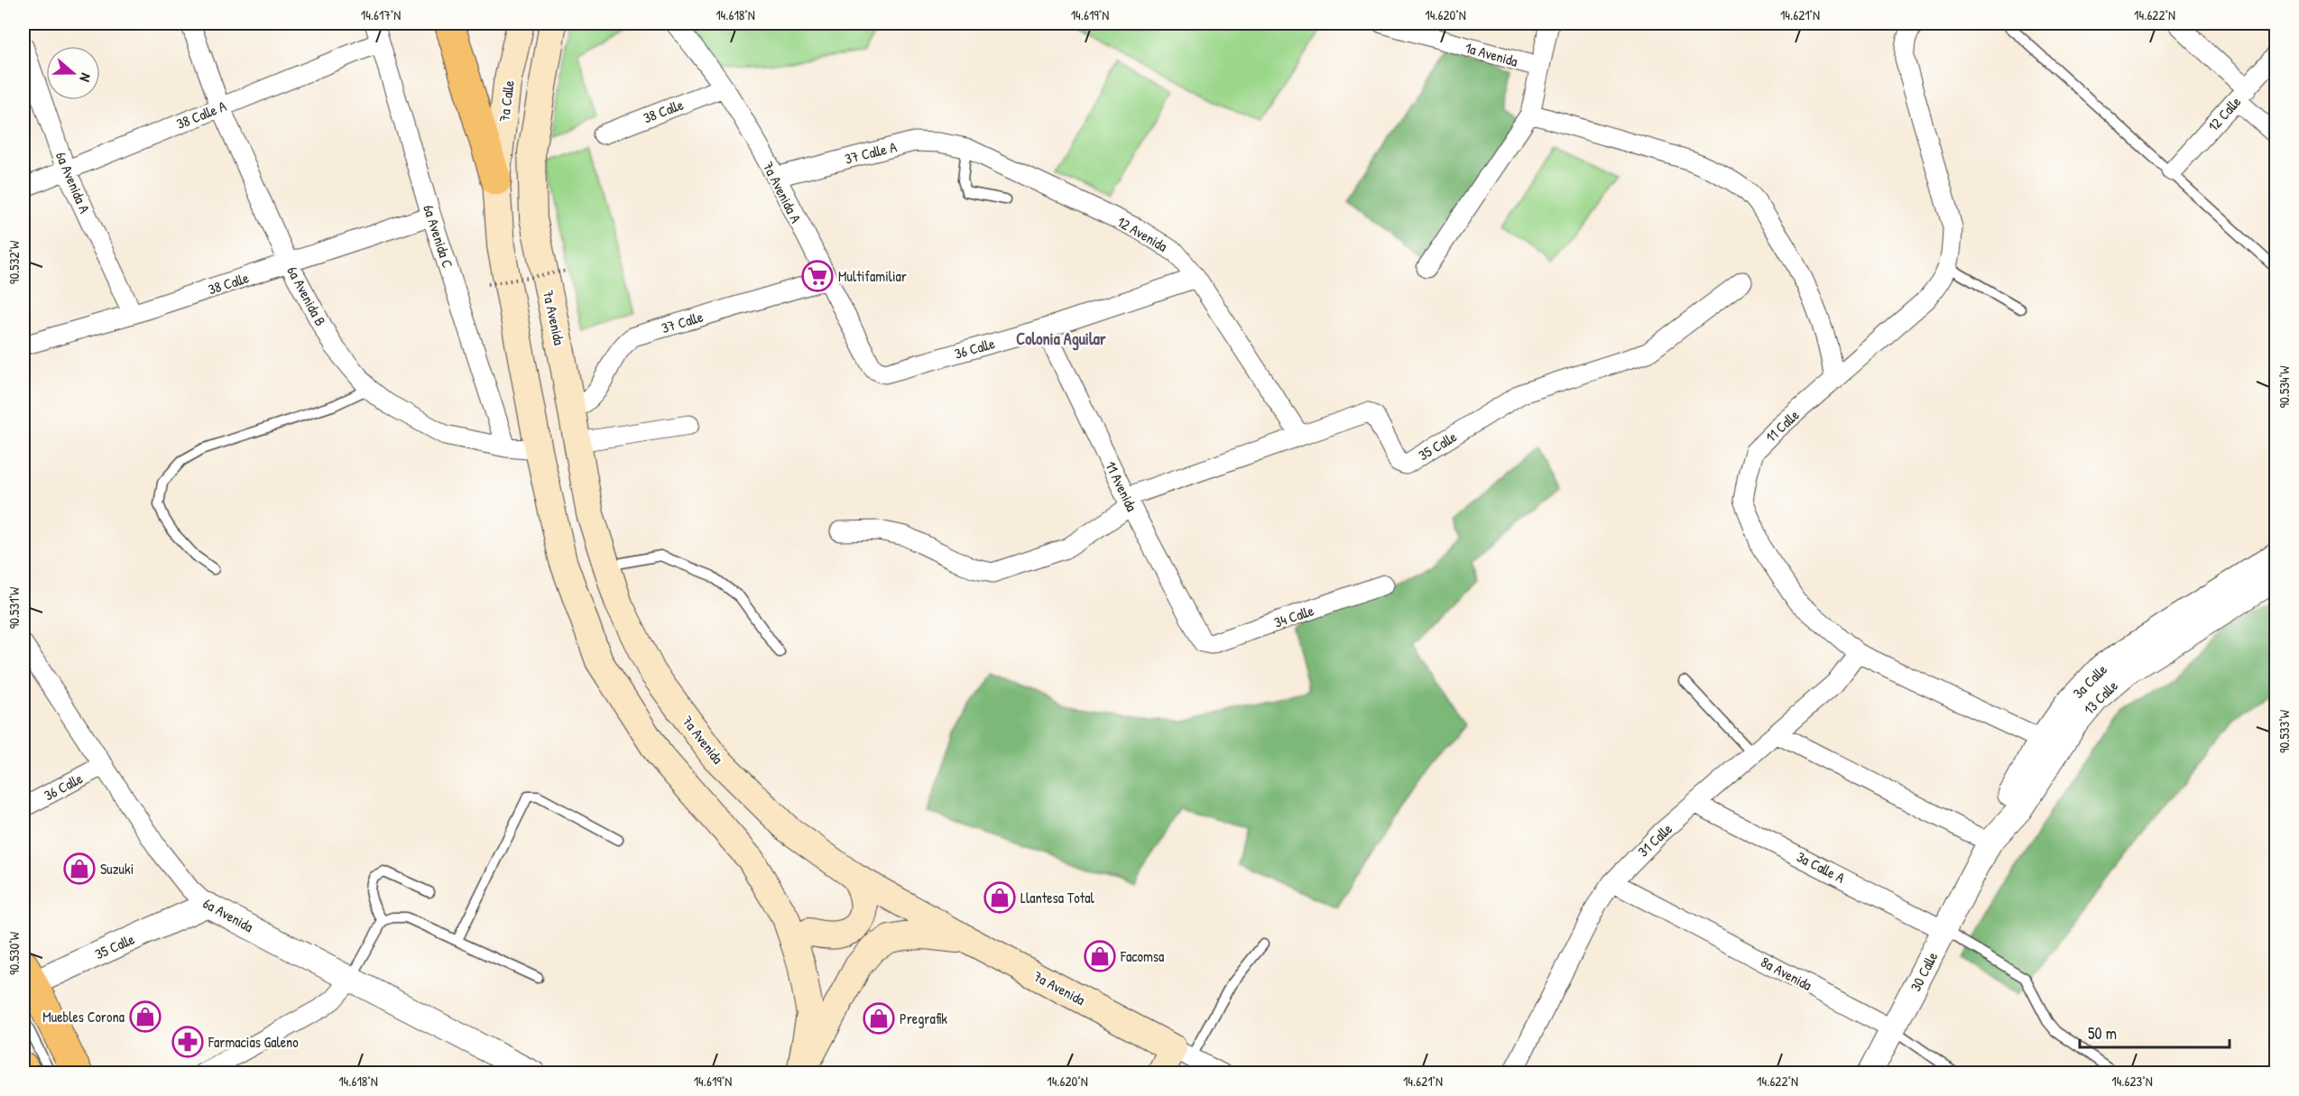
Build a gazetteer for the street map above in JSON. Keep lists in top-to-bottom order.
{
  "streets": {
    "main road": ["7a Calle", "7a Avenida"],
    "street": [
      "1a Avenida",
      "38 Calle",
      "12 Calle",
      "38 Calle A",
      "37 Calle A",
      "6a Avenida A",
      "7a Avenida A",
      "12 Avenida",
      "6a Avenida C",
      "6a Avenida B",
      "37 Calle",
      "36 Calle",
      "11 Calle",
      "35 Calle",
      "11 Avenida",
      "34 Calle",
      "3a Calle",
      "13 Calle",
      "31 Calle",
      "3a Calle A",
      "6a Avenida",
      "30 Calle",
      "8a Avenida"
    ]
  },
  "crossings": [
    ["38 Calle", "6a Avenida A"],
    ["38 Calle", "7a Avenida A"],
    ["38 Calle", "6a Avenida C"],
    ["38 Calle", "6a Avenida B"],
    ["38 Calle A", "6a Avenida A"],
    ["38 Calle A", "6a Avenida C"],
    ["38 Calle A", "6a Avenida B"],
    ["37 Calle A", "7a Avenida A"],
    ["37 Calle A", "12 Avenida"],
    ["7a Avenida A", "37 Calle"],
    ["7a Avenida A", "36 Calle"],
    ["12 Avenida", "36 Calle"],
    ["12 Avenida", "35 Calle"],
    ["6a Avenida C", "6a Avenida B"],
    ["7a Avenida", "37 Calle"],
    ["36 Calle", "11 Avenida"],
    ["36 Calle", "6a Avenida"],
    ["11 Calle", "3a Calle"],
    ["11 Calle", "31 Calle"],
    ["35 Calle", "11 Avenida"],
    ["35 Calle", "6a Avenida"],
    ["11 Avenida", "34 Calle"],
    ["3a Calle", "13 Calle"],
    ["13 Calle", "30 Calle"],
    ["31 Calle", "3a Calle A"],
    ["31 Calle", "8a Avenida"],
    ["3a Calle A", "30 Calle"],
    ["30 Calle", "8a Avenida"]
  ],
  "districts": ["Colonia Aguilar"],
  "places": {
    "supermarket": ["Multifamiliar"],
    "shop": [
      "Suzuki",
      "Llantesa Total",
      "Facomsa",
      "Muebles Corona",
      "Pregrafik"
    ],
    "pharmacy": ["Farmacias Galeno"]
  },
  "scale_bar": "50 m",
  "north": "right",
  "coordinates": [
    "14.617°N",
    "14.618°N",
    "14.619°N",
    "14.620°N",
    "14.621°N",
    "14.622°N",
    "90.532°W",
    "90.534°W",
    "90.531°W",
    "90.533°W",
    "90.530°W",
    "14.623°N"
  ]
}
